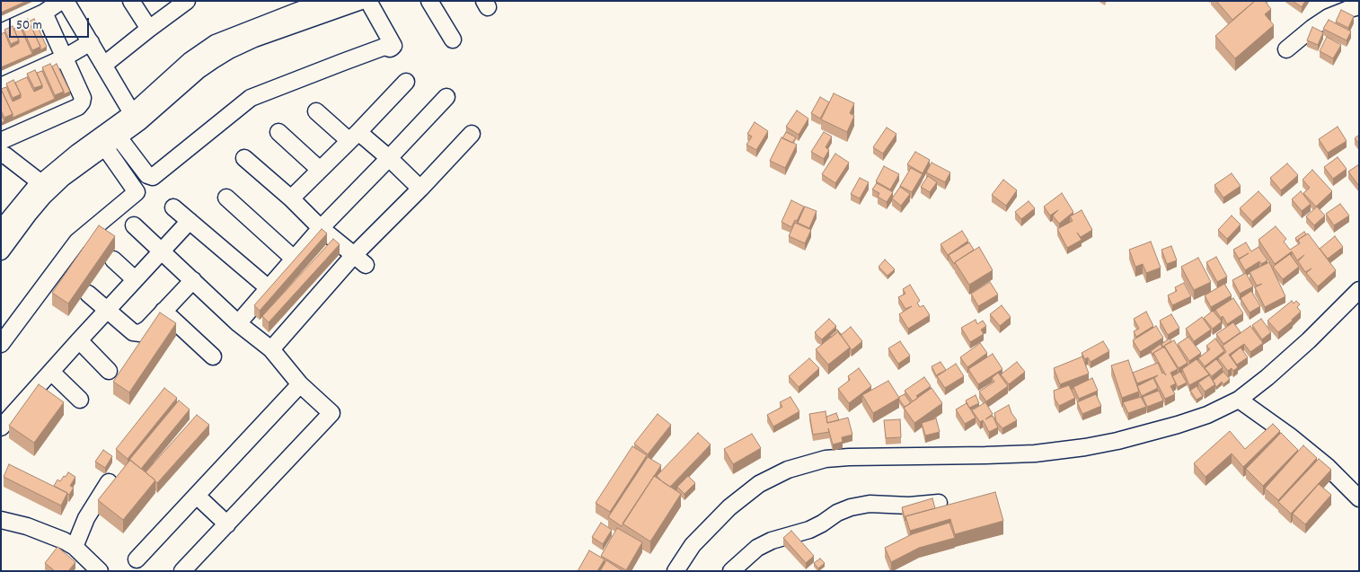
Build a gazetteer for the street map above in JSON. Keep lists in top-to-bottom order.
{
  "scale_bar": "50 m"
}
